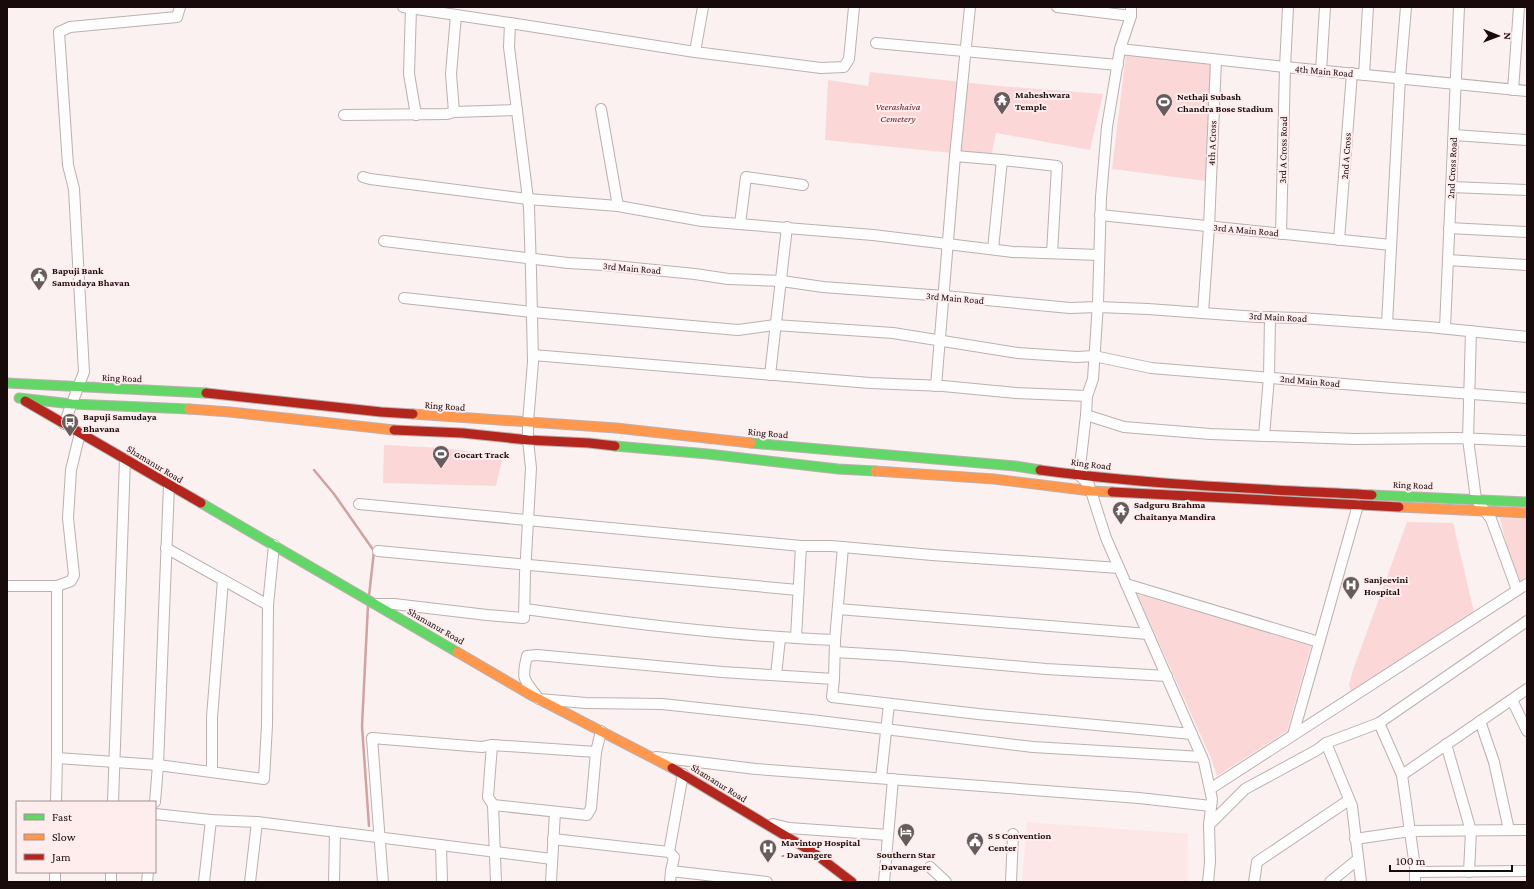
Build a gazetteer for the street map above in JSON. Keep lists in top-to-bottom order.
{
  "streets": {
    "main road": ["Ring Road", "Shamanur Road"],
    "street": [
      "4th Main Road",
      "4th A Cross",
      "3rd A Cross Road",
      "2nd A Cross",
      "2nd Cross Road",
      "3rd A Main Road",
      "3rd Main Road",
      "2nd Main Road"
    ]
  },
  "crossings": [
    ["4th Main Road", "4th A Cross"],
    ["4th Main Road", "3rd A Cross Road"],
    ["4th Main Road", "2nd A Cross"],
    ["4th Main Road", "2nd Cross Road"],
    ["4th A Cross", "3rd A Main Road"],
    ["4th A Cross", "3rd Main Road"],
    ["3rd A Cross Road", "3rd A Main Road"],
    ["2nd A Cross", "3rd A Main Road"],
    ["2nd Cross Road", "3rd Main Road"]
  ],
  "parks": ["Veerashaiva Cemetery"],
  "places": {
    "temple": ["Maheshwara Temple", "Sadguru Brahma Chaitanya Mandira"],
    "sports": ["Nethaji Subash Chandra Bose Stadium", "Gocart Track"],
    "public building": ["Bapuji Bank Samudaya Bhavan", "S S Convention Center"],
    "bus stop": ["Bapuji Samudaya Bhavana"],
    "hospital": ["Sanjeevini Hospital", "Mavintop Hospital - Davangere"],
    "hotel": ["Southern Star Davanagere"]
  },
  "legend": ["Fast", "Slow", "Jam"],
  "scale_bar": "100 m",
  "north": "right"
}
